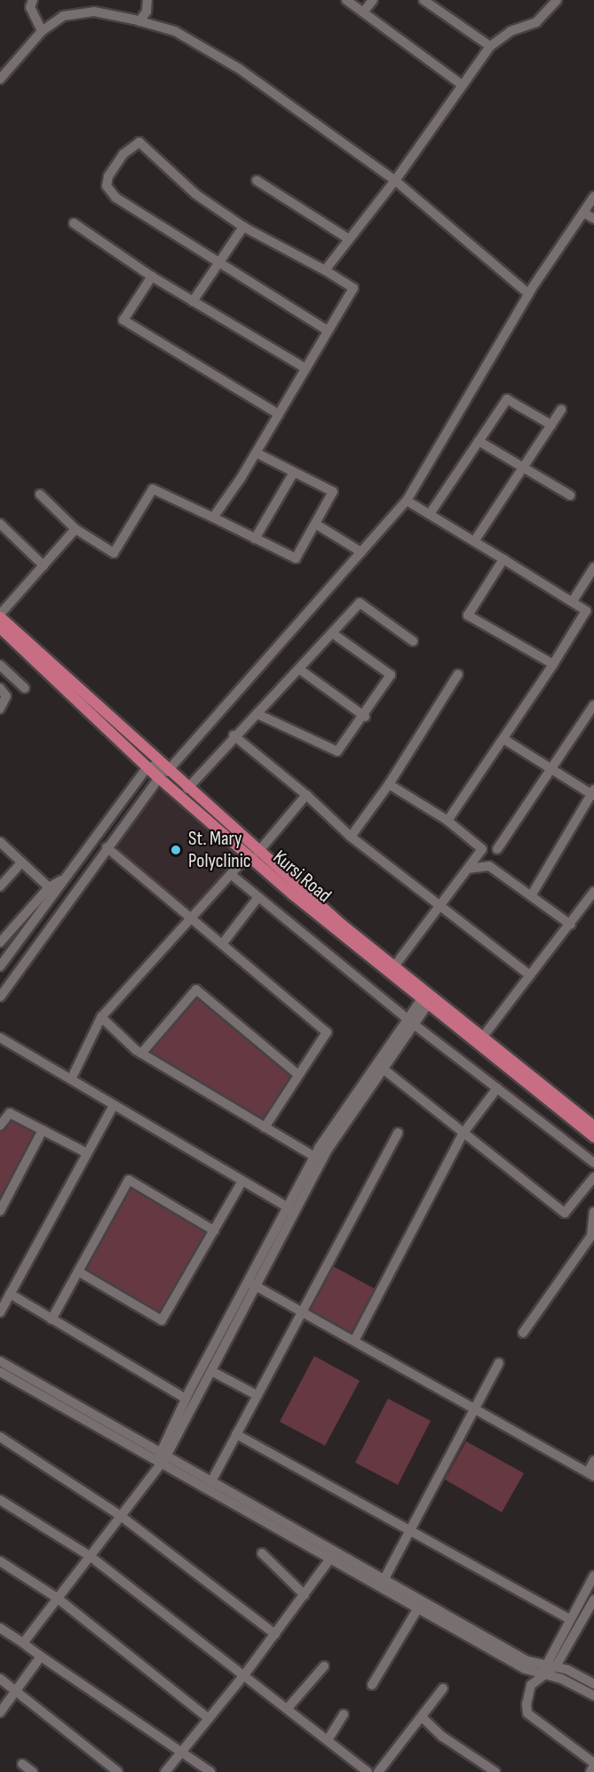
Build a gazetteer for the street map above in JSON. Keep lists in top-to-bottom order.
{
  "streets": {
    "main road": ["Kursi Road"]
  },
  "places": ["St. Mary Polyclinic"]
}
